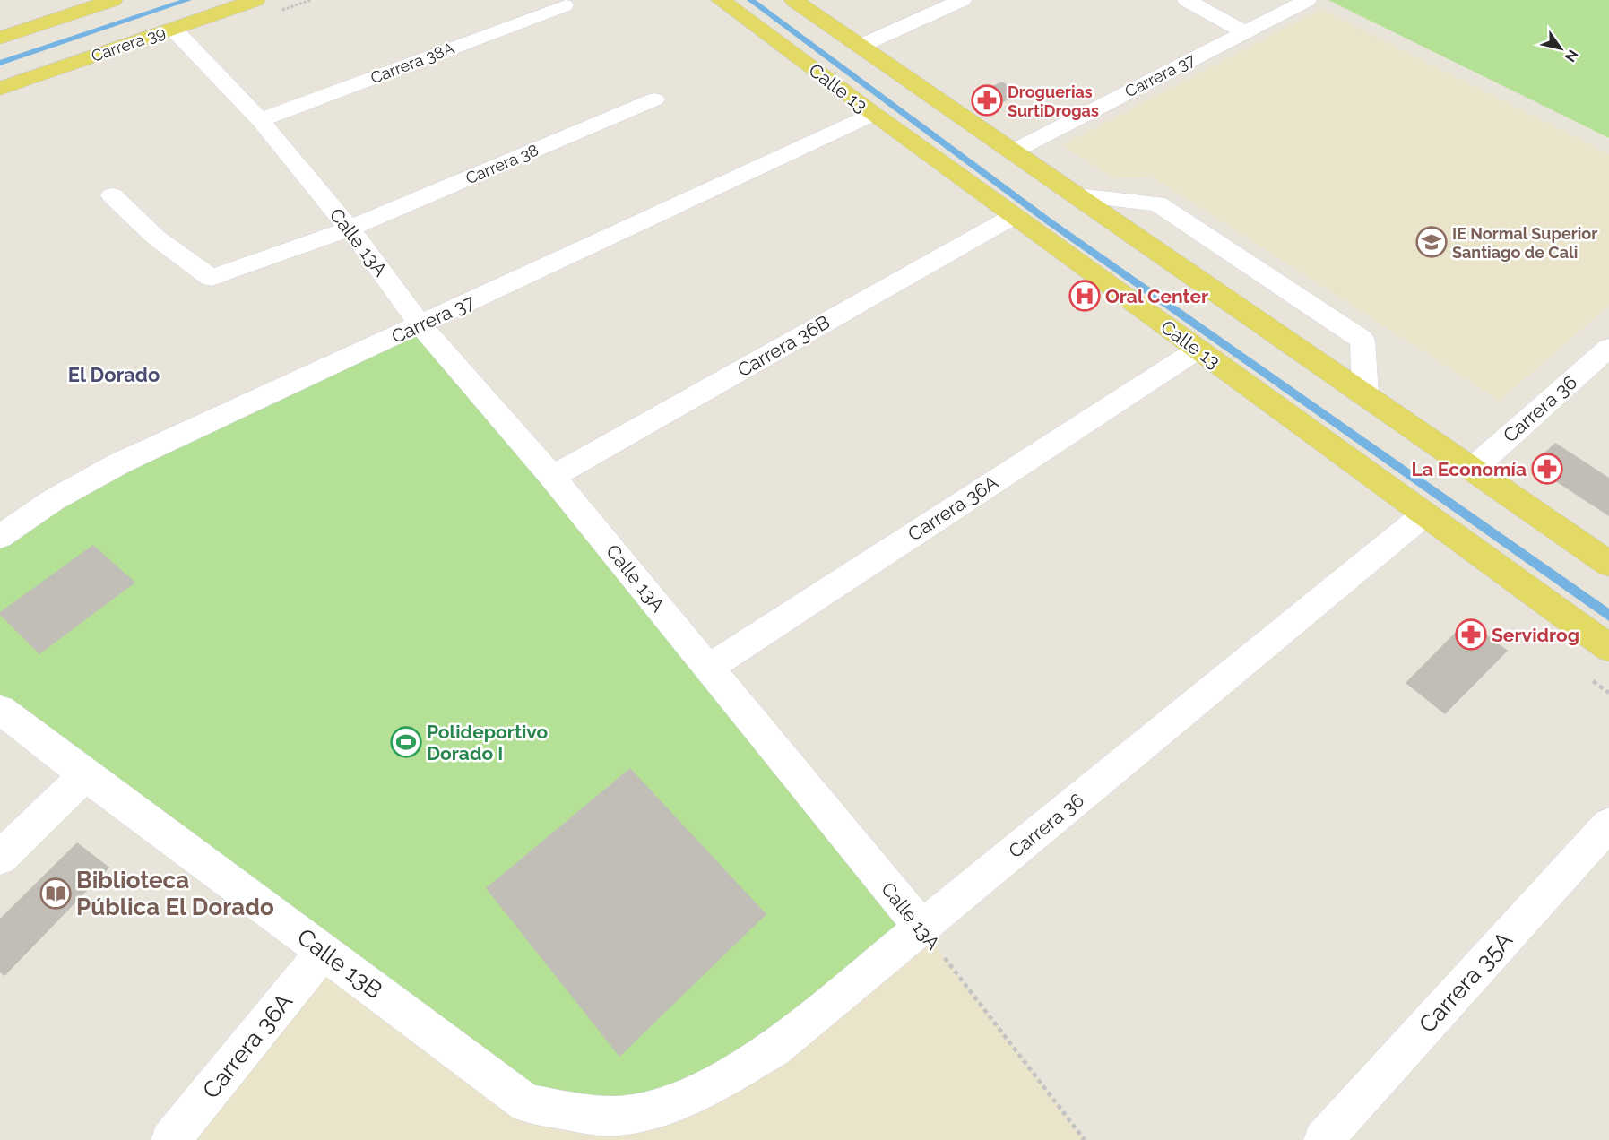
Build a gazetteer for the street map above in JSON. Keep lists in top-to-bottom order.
{
  "streets": {
    "main road": ["Carrera 39", "Calle 13"],
    "street": [
      "Carrera 38A",
      "Carrera 37",
      "Carrera 38",
      "Calle 13A",
      "Carrera 36B",
      "Carrera 36",
      "Carrera 36A",
      "Calle 13B",
      "Carrera 35A"
    ]
  },
  "crossings": [
    ["Carrera 39", "Calle 13A"],
    ["Carrera 38A", "Calle 13A"],
    ["Carrera 37", "Calle 13"],
    ["Carrera 37", "Calle 13A"],
    ["Calle 13", "Carrera 36B"],
    ["Calle 13", "Carrera 36"],
    ["Calle 13", "Carrera 36A"],
    ["Carrera 38", "Calle 13A"],
    ["Calle 13A", "Carrera 36B"],
    ["Calle 13A", "Carrera 36"],
    ["Calle 13A", "Carrera 36A"],
    ["Carrera 36", "Calle 13B"],
    ["Carrera 36A", "Calle 13B"]
  ],
  "districts": ["El Dorado"],
  "places": {
    "pharmacy": ["Droguerias SurtiDrogas", "La Economía", "Servidrog"],
    "school or university": ["IE Normal Superior Santiago de Cali"],
    "hospital": ["Oral Center"],
    "sports": ["Polideportivo Dorado I"],
    "library": ["Biblioteca Pública El Dorado"]
  },
  "north": "bottom right"
}
